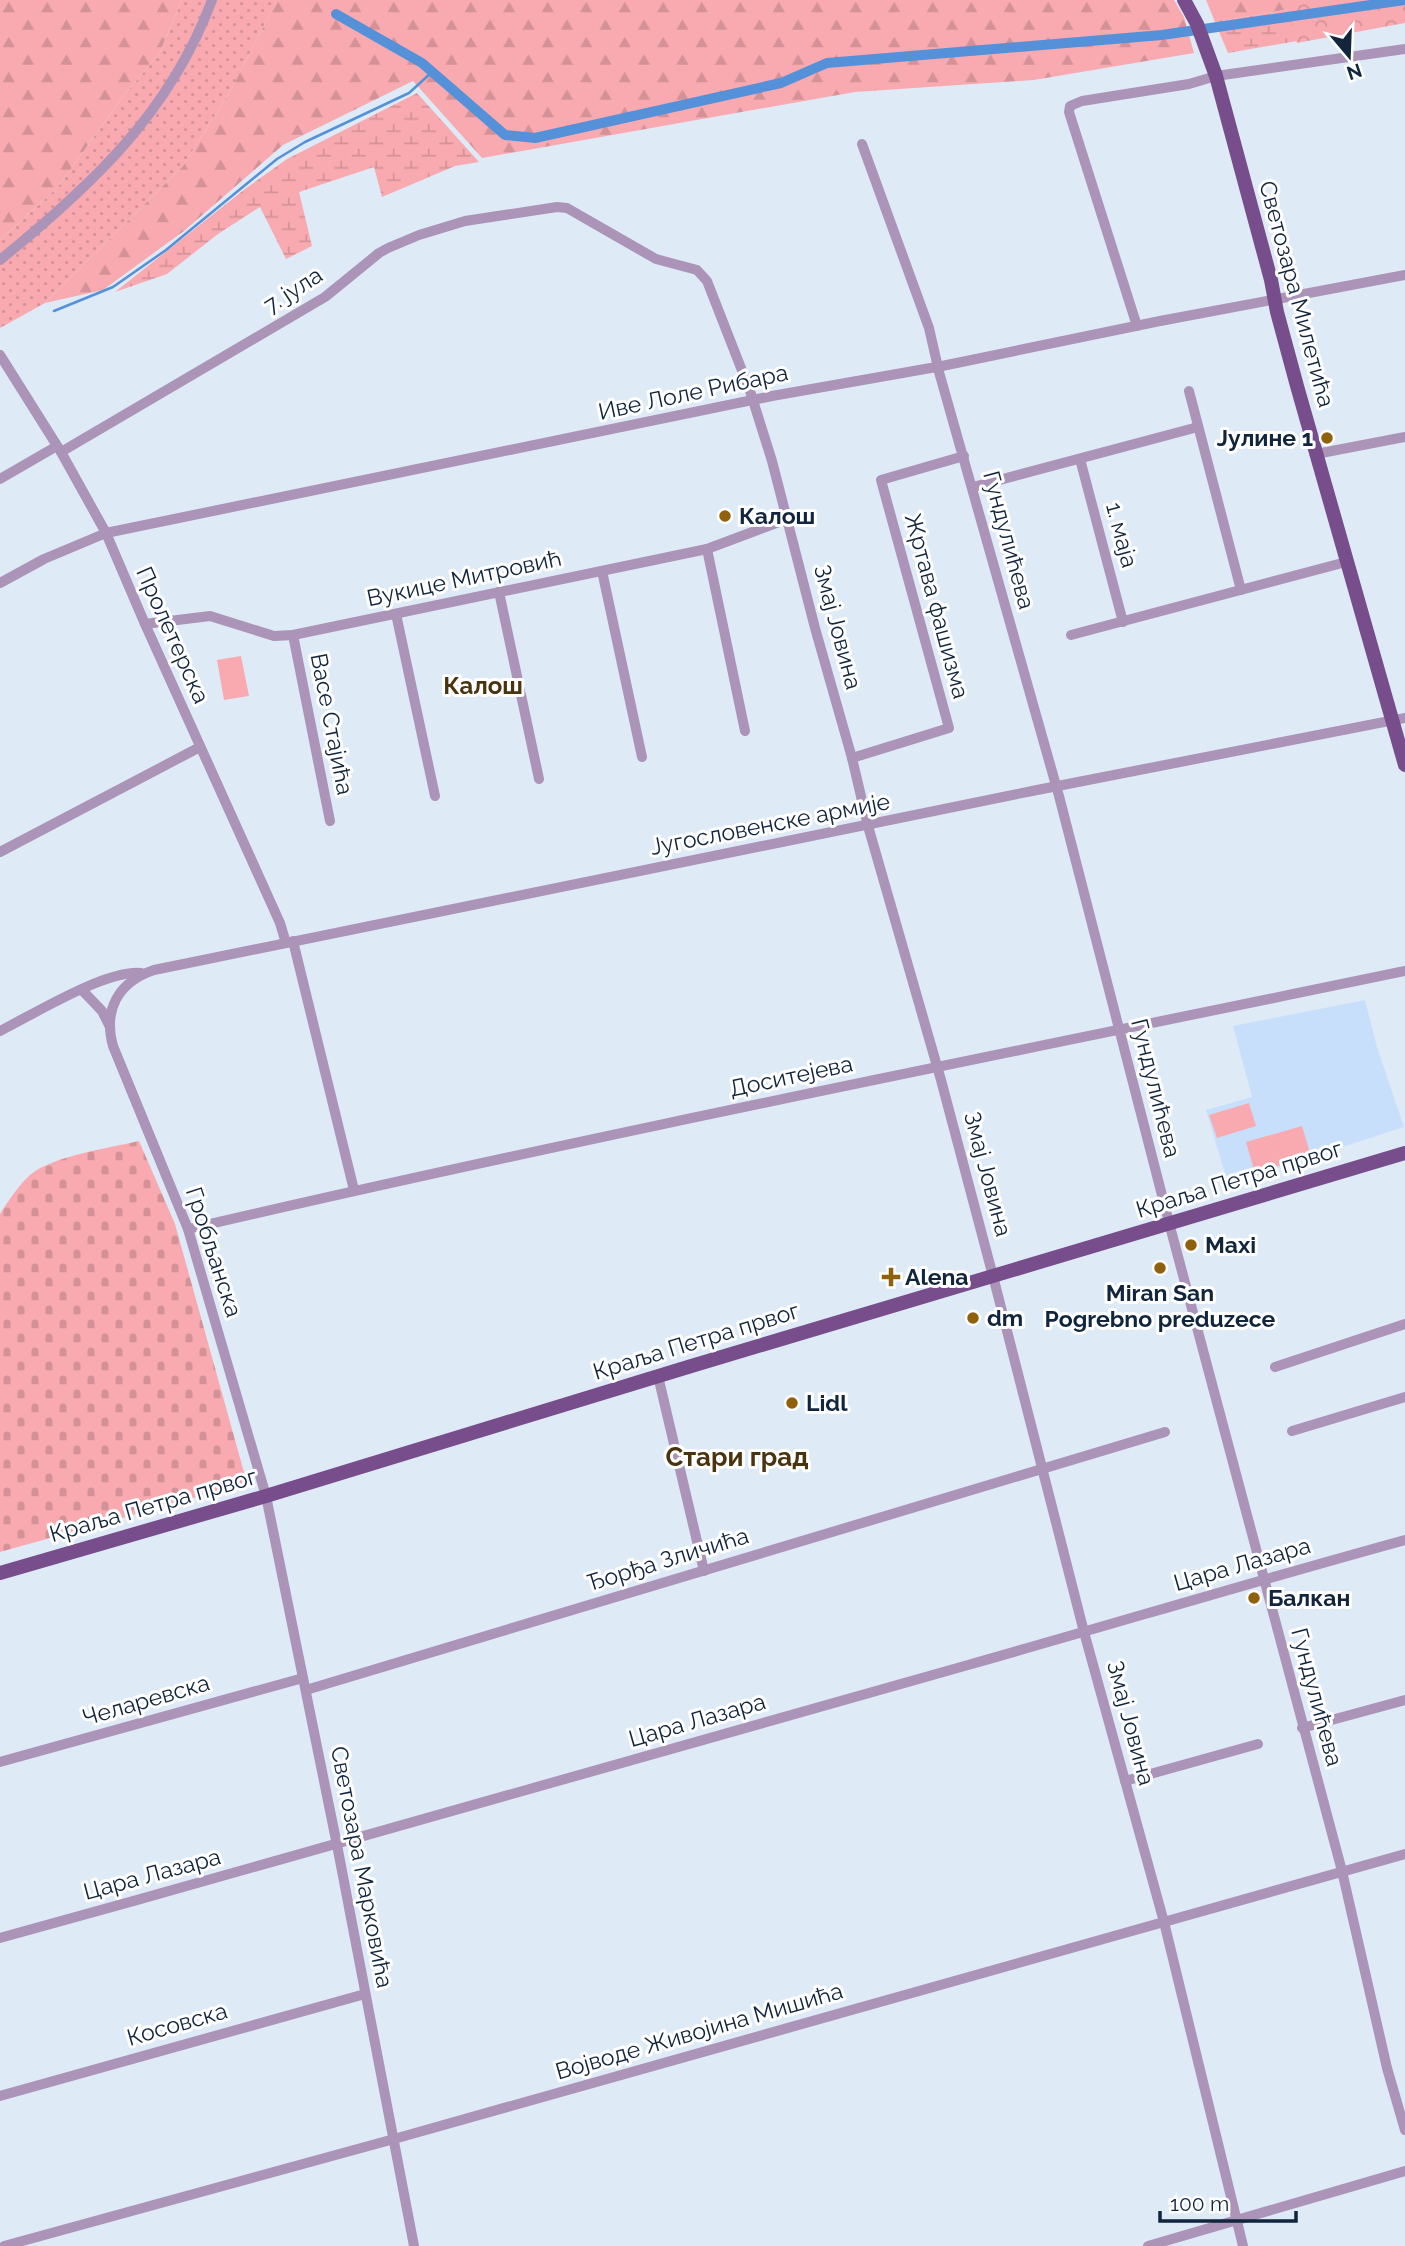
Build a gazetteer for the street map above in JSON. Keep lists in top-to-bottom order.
{
  "streets": {
    "main road": ["Светозара Милетића", "Краља Петра првог"],
    "street": [
      "7. јула",
      "Иве Лоле Рибара",
      "1. маја",
      "Гундулићева",
      "Вукице Митровић",
      "Жртава фашизма",
      "Змај Јовина",
      "Пролетерска",
      "Васе Стајића",
      "Југословенске армије",
      "Доситејева",
      "Гробљанска",
      "Ђорђа Зличића",
      "Цара Лазара",
      "Челаревска",
      "Светозара Марковића",
      "Косовска",
      "Војводе Живојина Мишића"
    ]
  },
  "crossings": [
    ["7. јула", "Змај Јовина"],
    ["7. јула", "Пролетерска"],
    ["Светозара Милетића", "Иве Лоле Рибара"],
    ["Светозара Милетића", "Југословенске армије"],
    ["Иве Лоле Рибара", "Гундулићева"],
    ["Иве Лоле Рибара", "Змај Јовина"],
    ["Иве Лоле Рибара", "Пролетерска"],
    ["Гундулићева", "Жртава фашизма"],
    ["Гундулићева", "Југословенске армије"],
    ["Гундулићева", "Доситејева"],
    ["Гундулићева", "Краља Петра првог"],
    ["Гундулићева", "Цара Лазара"],
    ["Гундулићева", "Војводе Живојина Мишића"],
    ["Вукице Митровић", "Змај Јовина"],
    ["Вукице Митровић", "Пролетерска"],
    ["Вукице Митровић", "Васе Стајића"],
    ["Жртава фашизма", "Змај Јовина"],
    ["Змај Јовина", "Југословенске армије"],
    ["Змај Јовина", "Доситејева"],
    ["Змај Јовина", "Краља Петра првог"],
    ["Змај Јовина", "Ђорђа Зличића"],
    ["Змај Јовина", "Цара Лазара"],
    ["Змај Јовина", "Војводе Живојина Мишића"],
    ["Пролетерска", "Југословенске армије"],
    ["Пролетерска", "Доситејева"],
    ["Југословенске армије", "Гробљанска"],
    ["Доситејева", "Гробљанска"],
    ["Краља Петра првог", "Гробљанска"],
    ["Краља Петра првог", "Светозара Марковића"],
    ["Гробљанска", "Светозара Марковића"],
    ["Ђорђа Зличића", "Светозара Марковића"],
    ["Цара Лазара", "Светозара Марковића"],
    ["Челаревска", "Светозара Марковића"],
    ["Светозара Марковића", "Косовска"],
    ["Светозара Марковића", "Војводе Живојина Мишића"]
  ],
  "districts": ["Калош", "Стари град"],
  "places": {
    "other": [
      "Јулине 1",
      "Калош",
      "Maxi",
      "Miran San Pogrebno preduzece",
      "dm",
      "Lidl",
      "Балкан"
    ],
    "health": ["Alena"]
  },
  "scale_bar": "100 m",
  "north": "bottom"
}
